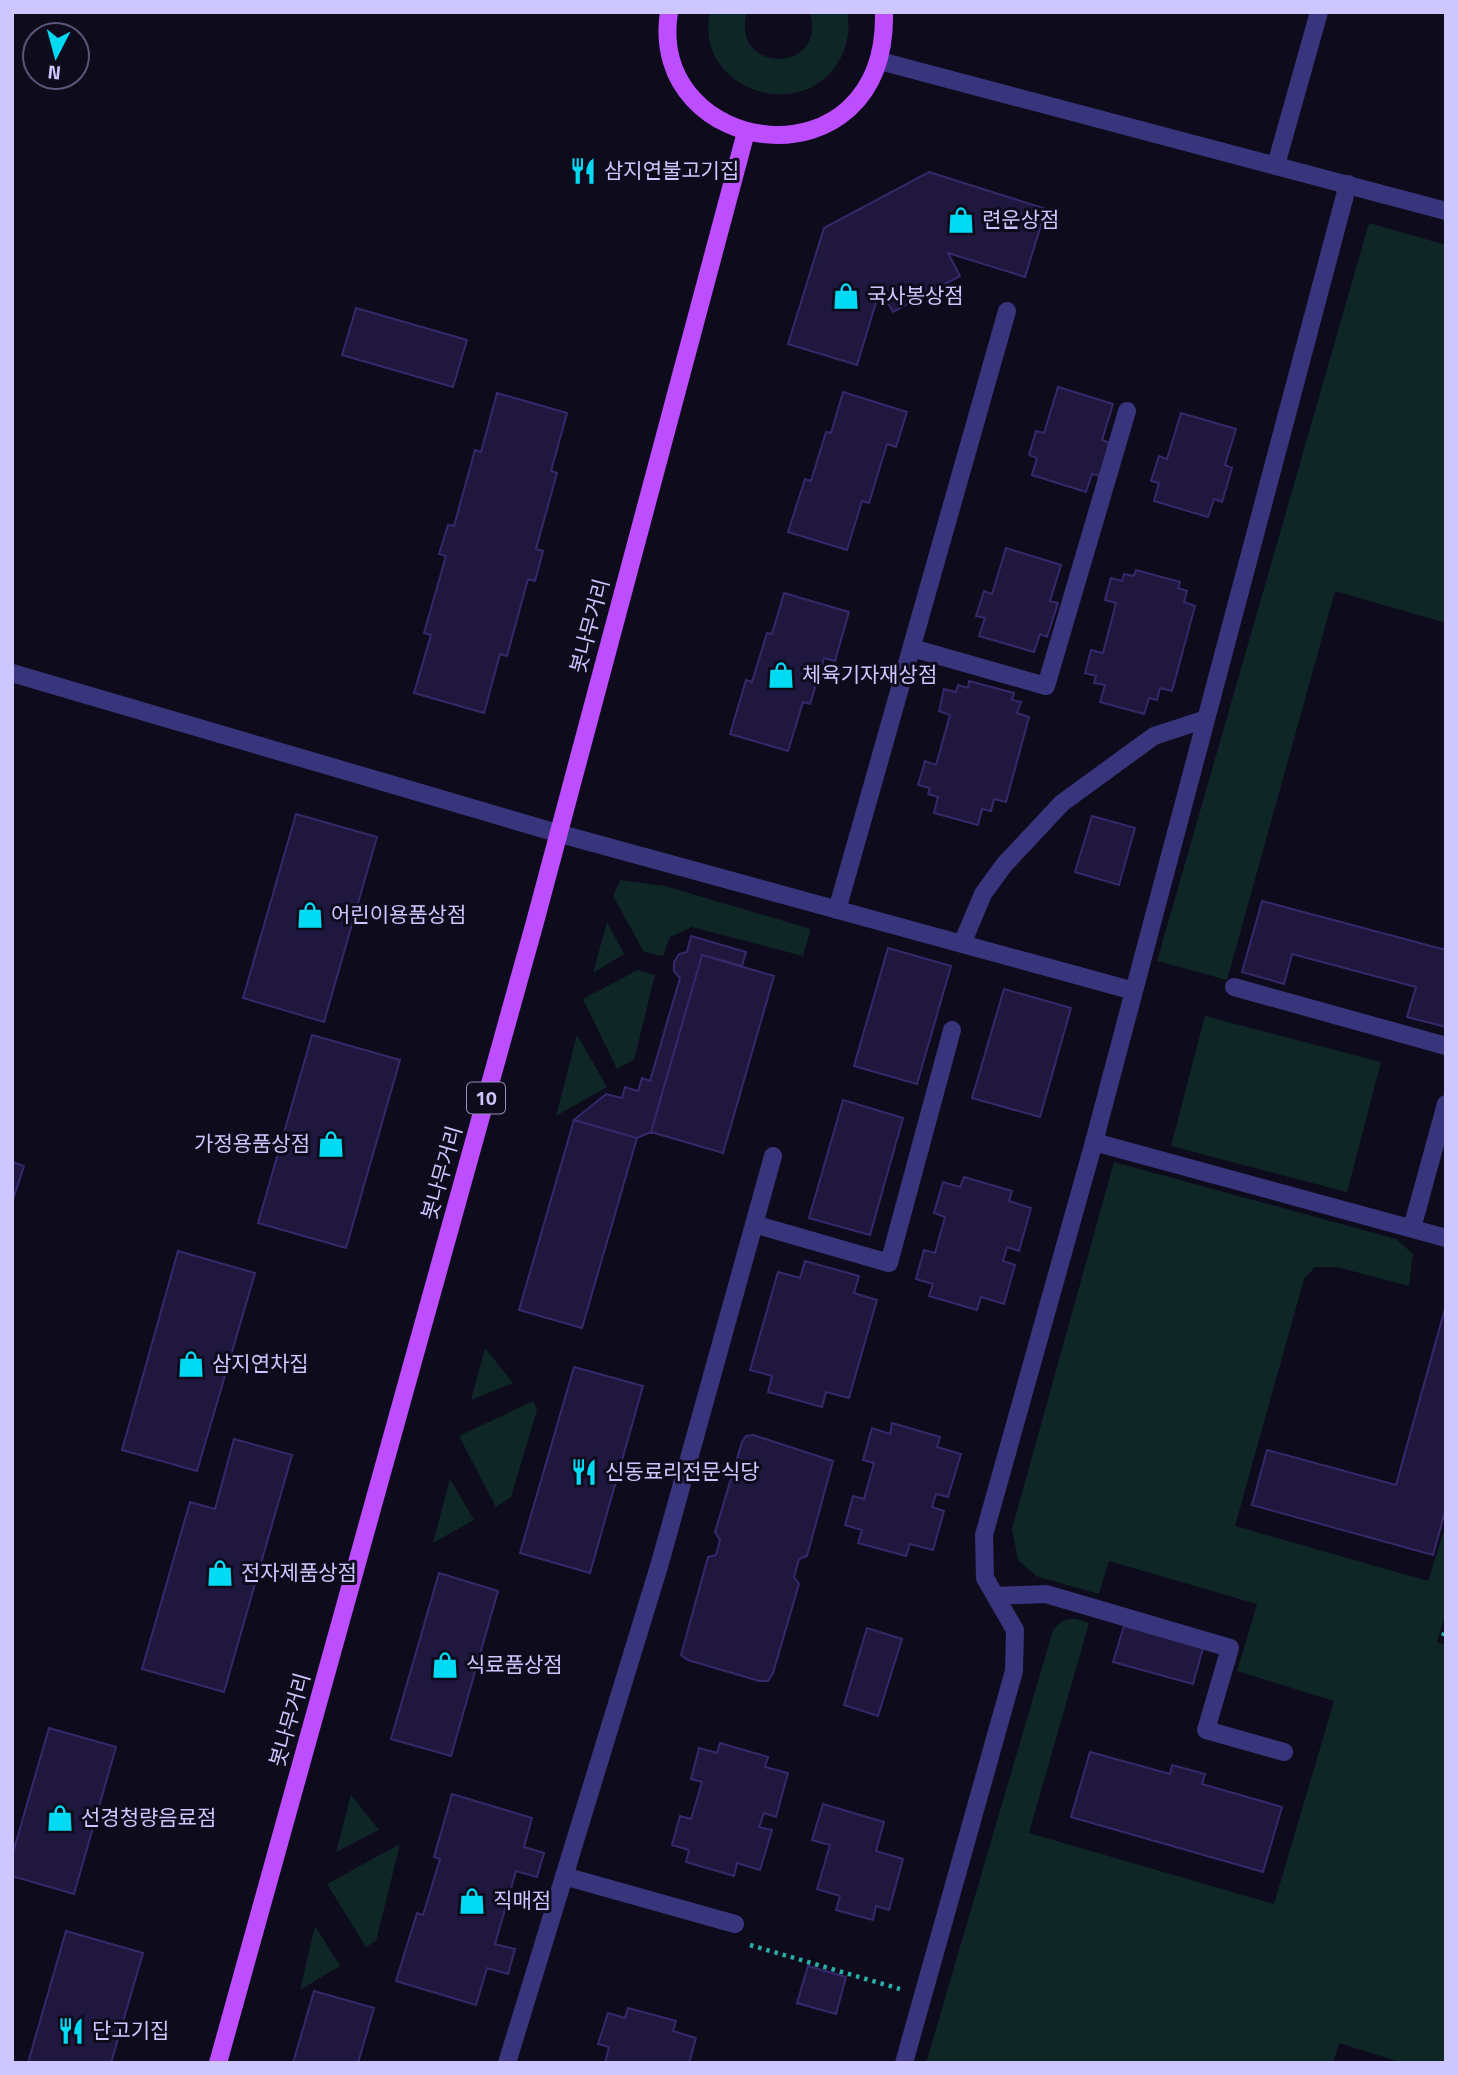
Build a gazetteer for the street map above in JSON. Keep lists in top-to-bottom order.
{
  "streets": {
    "main road": ["봇나무거리", "10"]
  },
  "places": {
    "restaurant": ["삼지연불고기집", "신동료리전문식당", "단고기집"],
    "shop": [
      "련운상점",
      "국사봉상점",
      "체육기자재상점",
      "어린이용품상점",
      "가정용품상점",
      "삼지연차집",
      "전자제품상점",
      "식료품상점",
      "선경청량음료점",
      "직매점"
    ]
  },
  "north": "bottom"
}
